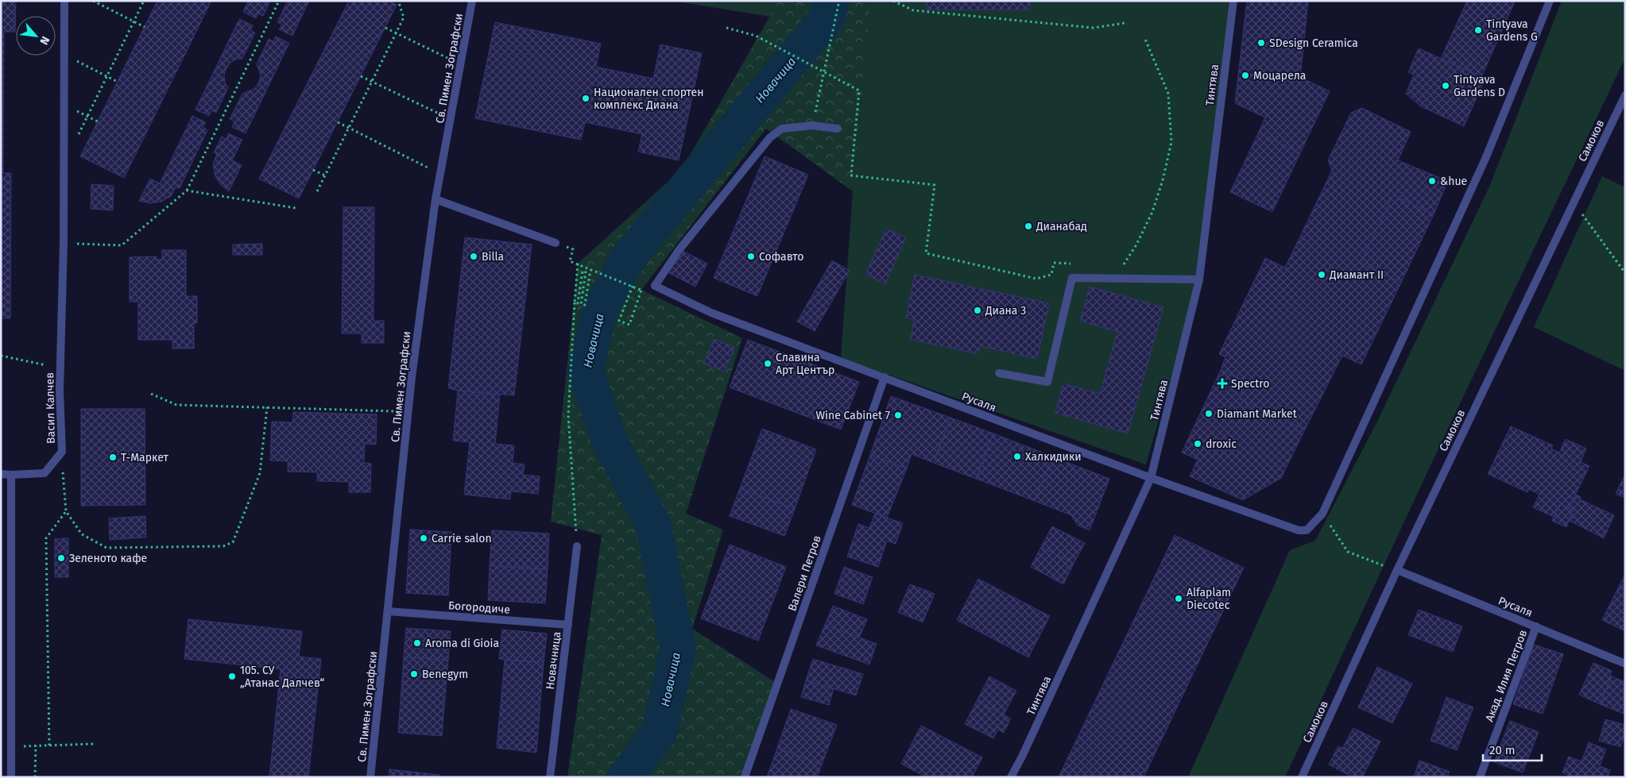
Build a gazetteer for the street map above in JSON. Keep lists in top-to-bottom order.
{
  "streets": {
    "street": [
      "Св. Пимен Зографски",
      "Тинтява",
      "Самоков",
      "Русаля",
      "Васил Калчев",
      "Валери Петров",
      "Богородиче",
      "Новачница",
      "Акад. Илия Петров"
    ]
  },
  "crossings": [
    ["Св. Пимен Зографски", "Богородиче"],
    ["Тинтява", "Русаля"],
    ["Самоков", "Русаля"],
    ["Русаля", "Валери Петров"],
    ["Русаля", "Акад. Илия Петров"],
    ["Богородиче", "Новачница"]
  ],
  "water": ["Новачица"],
  "places": {
    "other": [
      "Tintyava Gardens G",
      "SDesign Ceramica",
      "Моцарела",
      "Tintyava Gardens D",
      "Национален спортен комплекс Диана",
      "&hue",
      "Дианабад",
      "Billa",
      "Софавто",
      "Диамант II",
      "Диана 3",
      "Славина Арт Център",
      "Diamant Market",
      "Wine Cabinet 7",
      "droxic",
      "Халкидики",
      "Т-Маркет",
      "Carrie salon",
      "Зеленото кафе",
      "Alfaplam Diecotec",
      "Aroma di Gioia",
      "Benegym",
      "105. СУ „Атанас Далчев“"
    ],
    "health": ["Spectro"]
  },
  "scale_bar": "20 m",
  "north": "bottom right"
}
